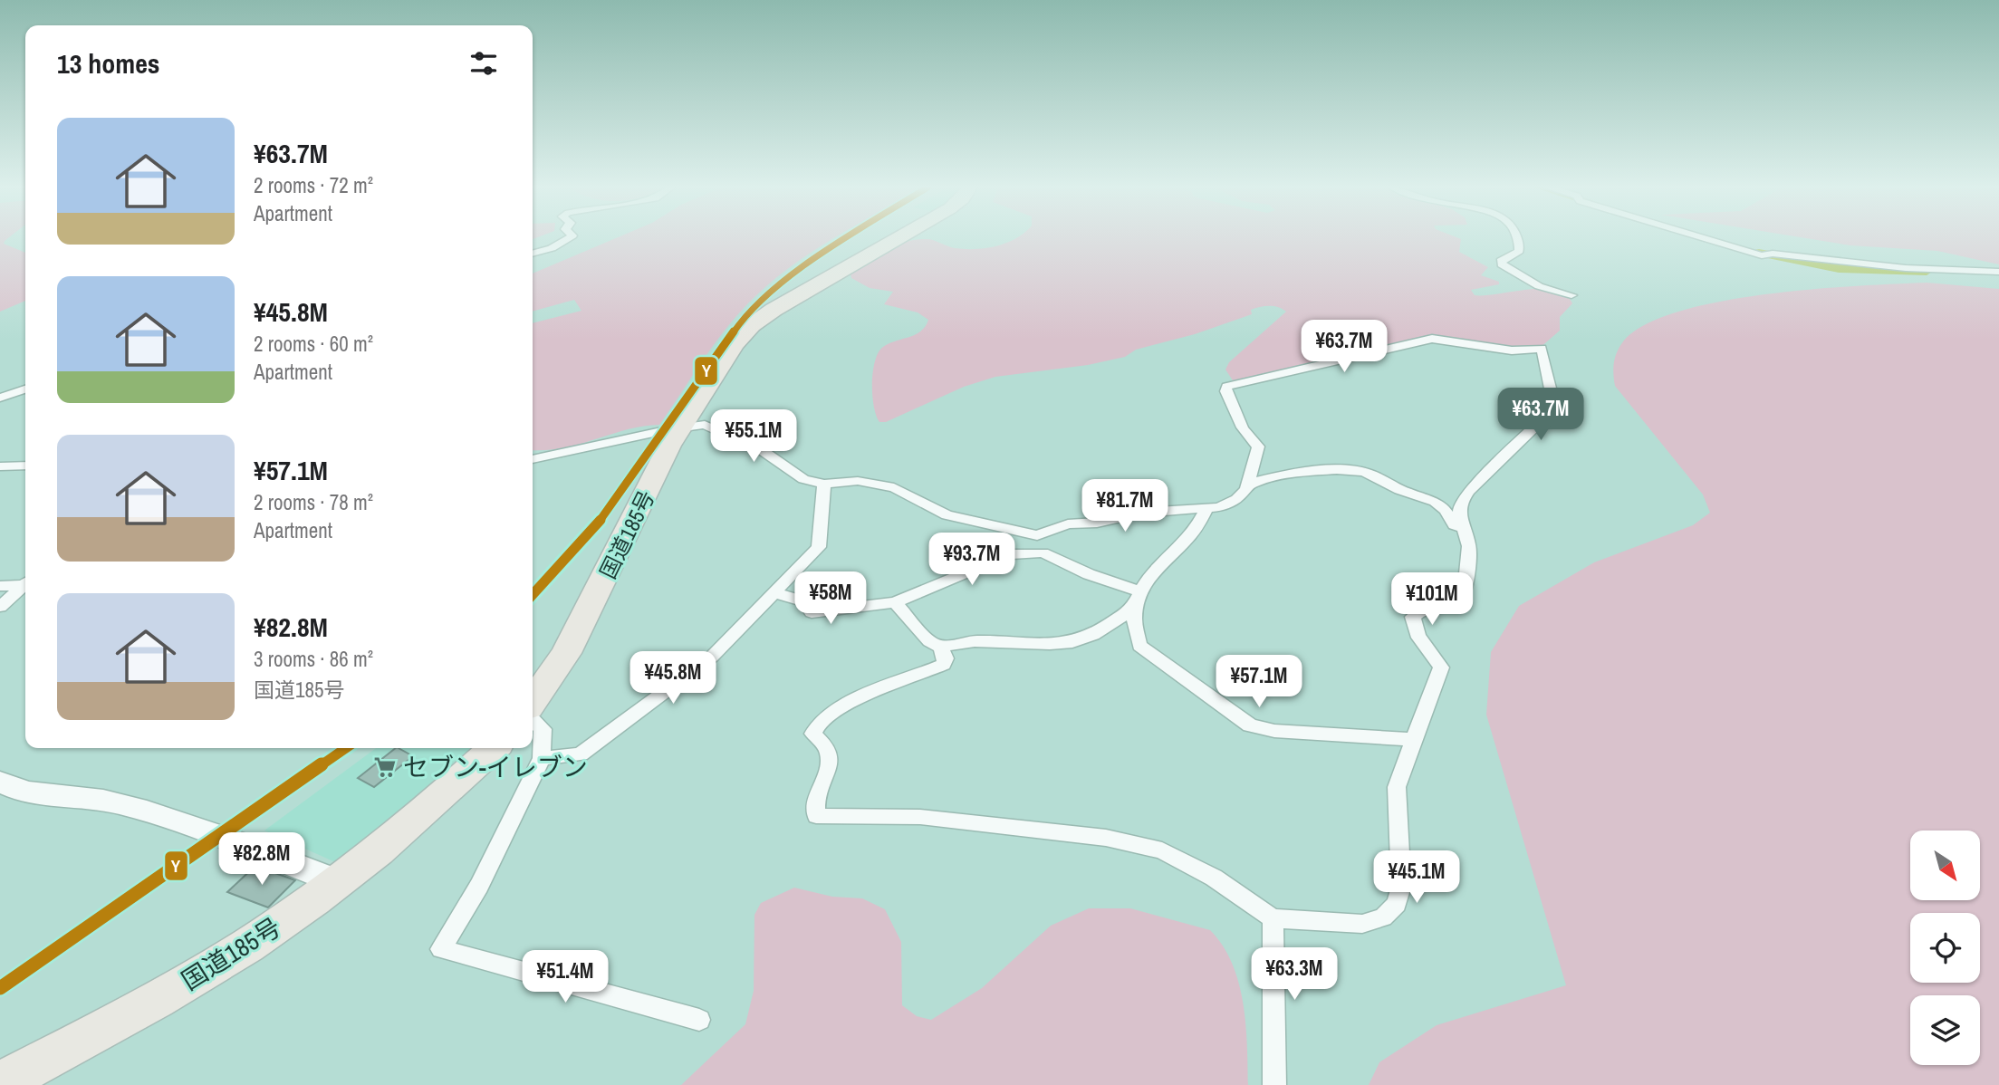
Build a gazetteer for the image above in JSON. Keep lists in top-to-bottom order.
{
  "streets": {
    "highway": ["国道185号"]
  },
  "places": {
    "supermarket": ["セブン-イレブン"]
  },
  "lines": ["transit line Y"],
  "north": "bottom right",
  "page": {
    "heading": "13 homes",
    "list": [
      {
        "name": "¥63.7M",
        "note": "2 rooms · 72 m² · Apartment"
      },
      {
        "name": "¥45.8M",
        "note": "2 rooms · 60 m² · Apartment"
      },
      {
        "name": "¥57.1M",
        "note": "2 rooms · 78 m² · Apartment"
      },
      {
        "name": "¥82.8M",
        "note": "3 rooms · 86 m² · 国道185号"
      }
    ],
    "price": [
      "¥63.7M",
      "¥63.7M",
      "¥55.1M",
      "¥81.7M",
      "¥93.7M",
      "¥58M",
      "¥101M",
      "¥45.8M",
      "¥57.1M",
      "¥82.8M",
      "¥45.1M",
      "¥63.3M",
      "¥51.4M"
    ]
  }
}
